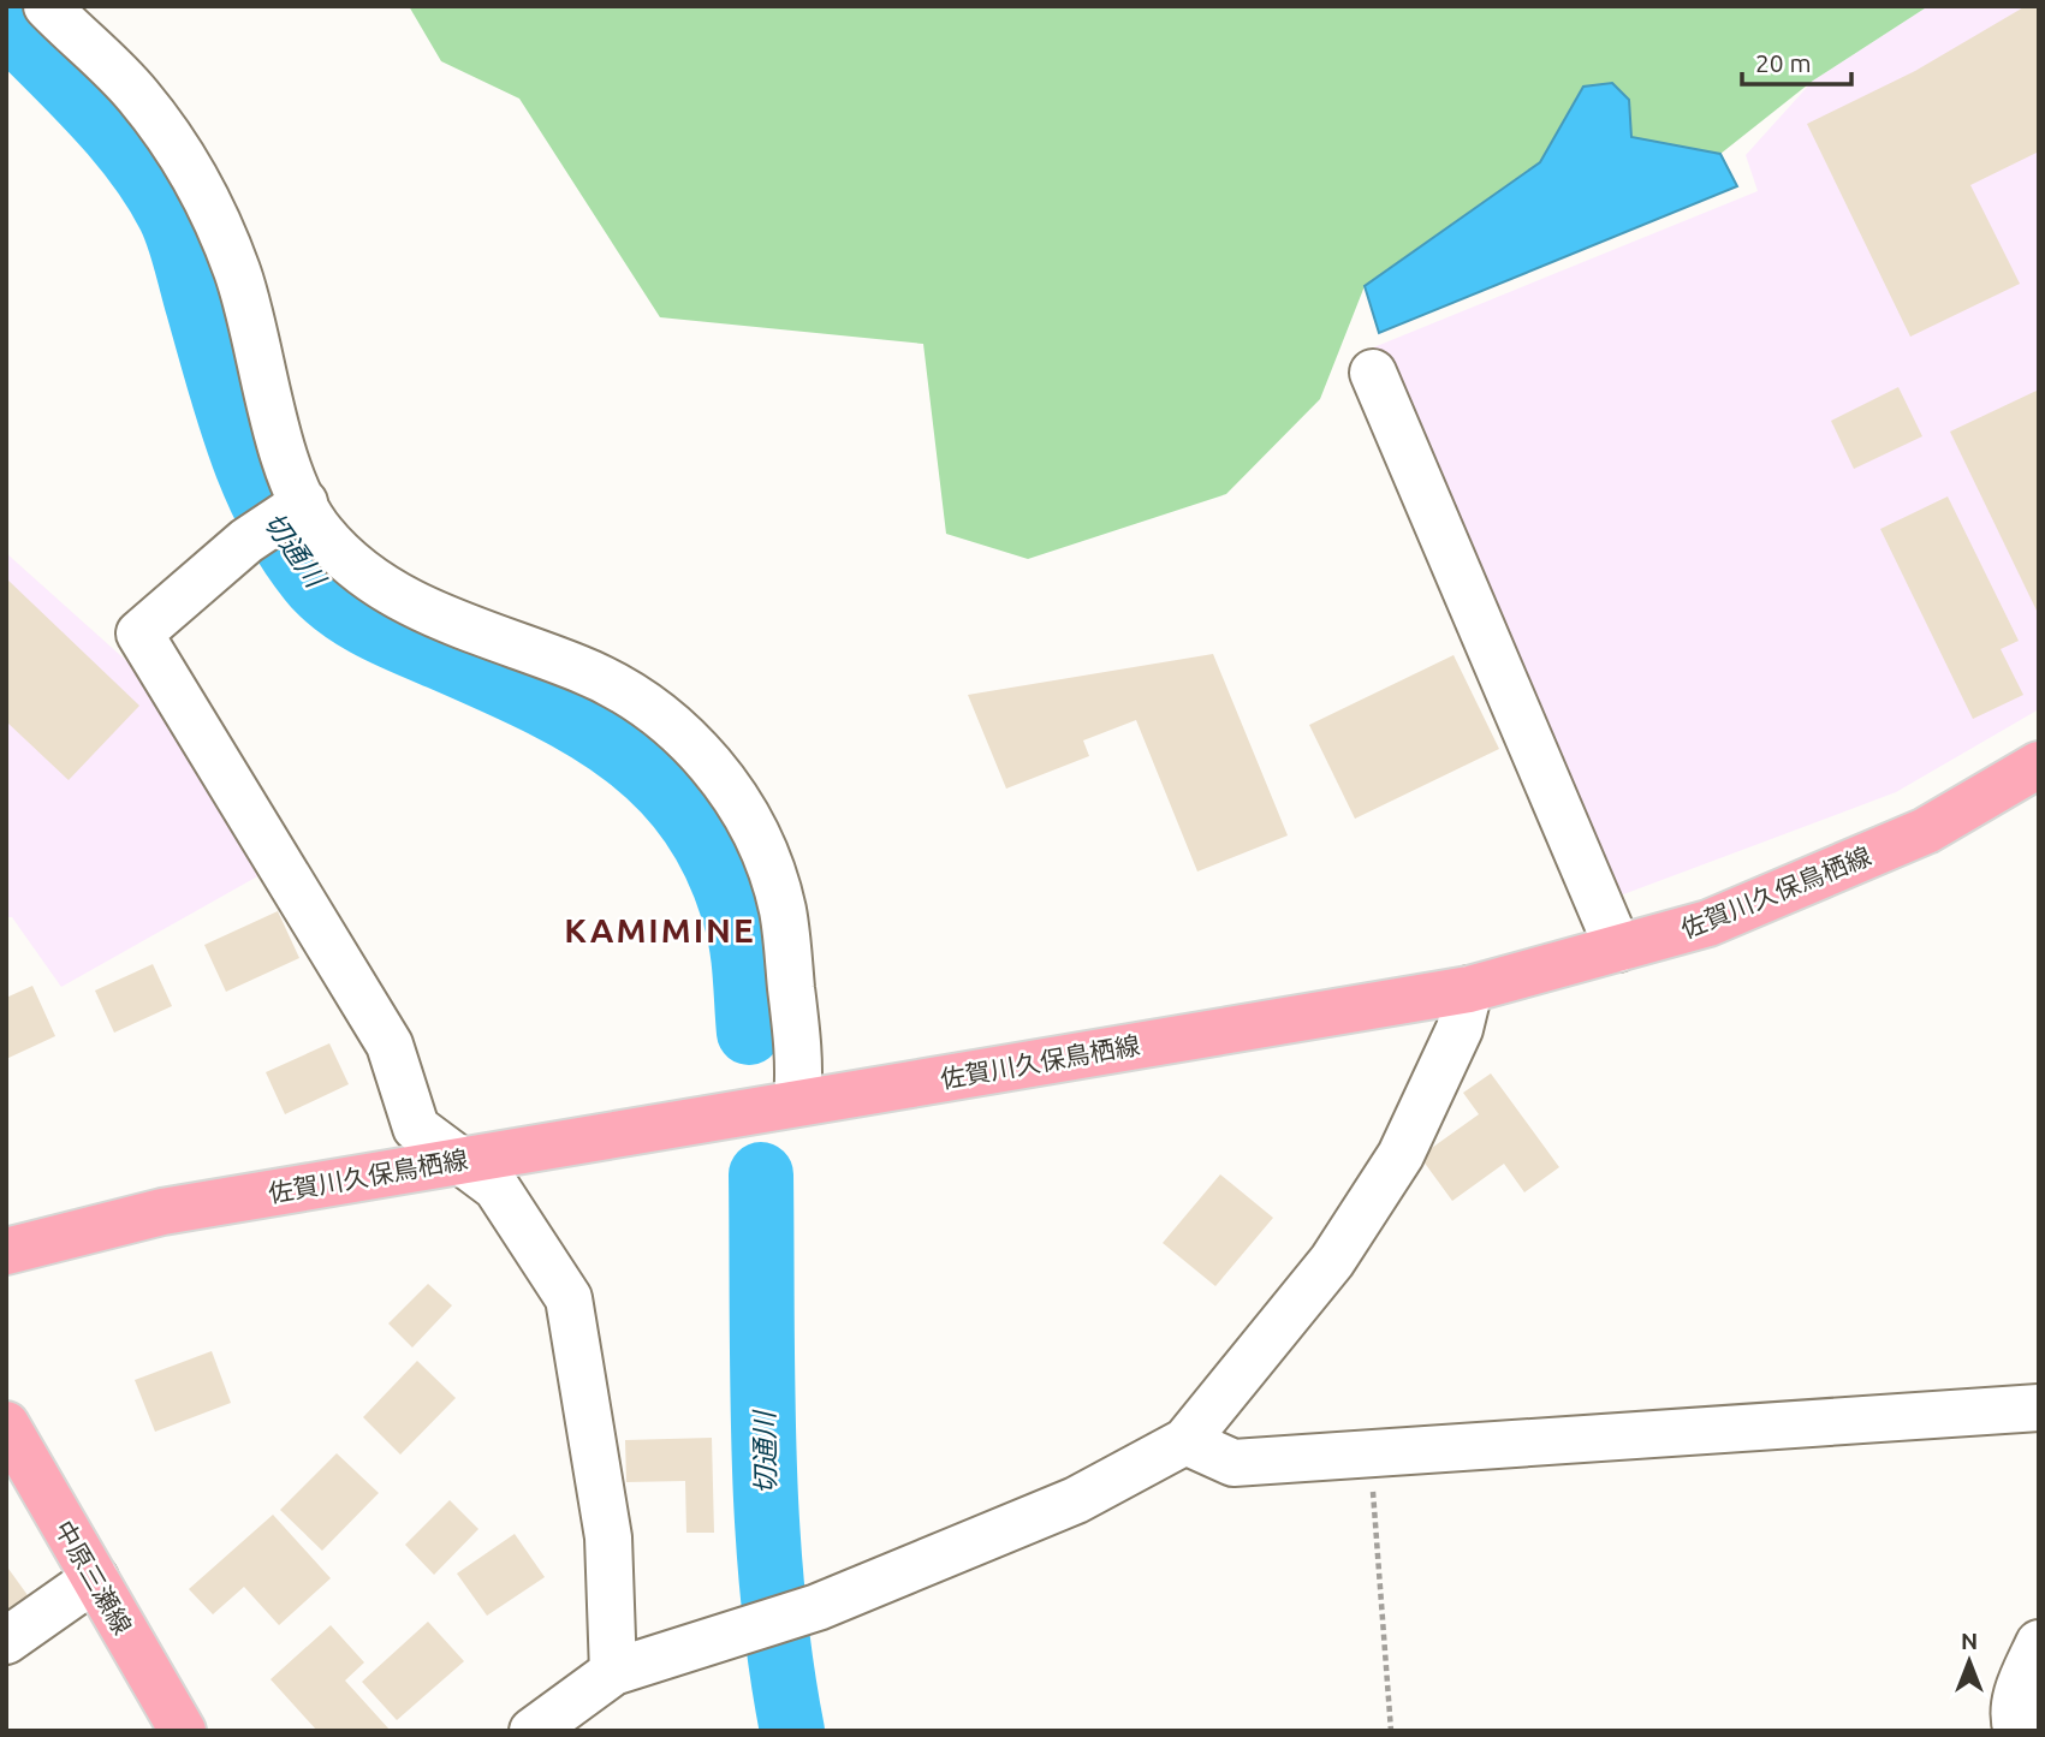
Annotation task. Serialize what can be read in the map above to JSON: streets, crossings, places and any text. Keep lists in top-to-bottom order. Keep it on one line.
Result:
{"streets":{"main road":["佐賀川久保鳥栖線","中原三瀬線"]},"districts":["KAMIMINE"],"water":["切通川"],"scale_bar":"20 m","north":"top"}
